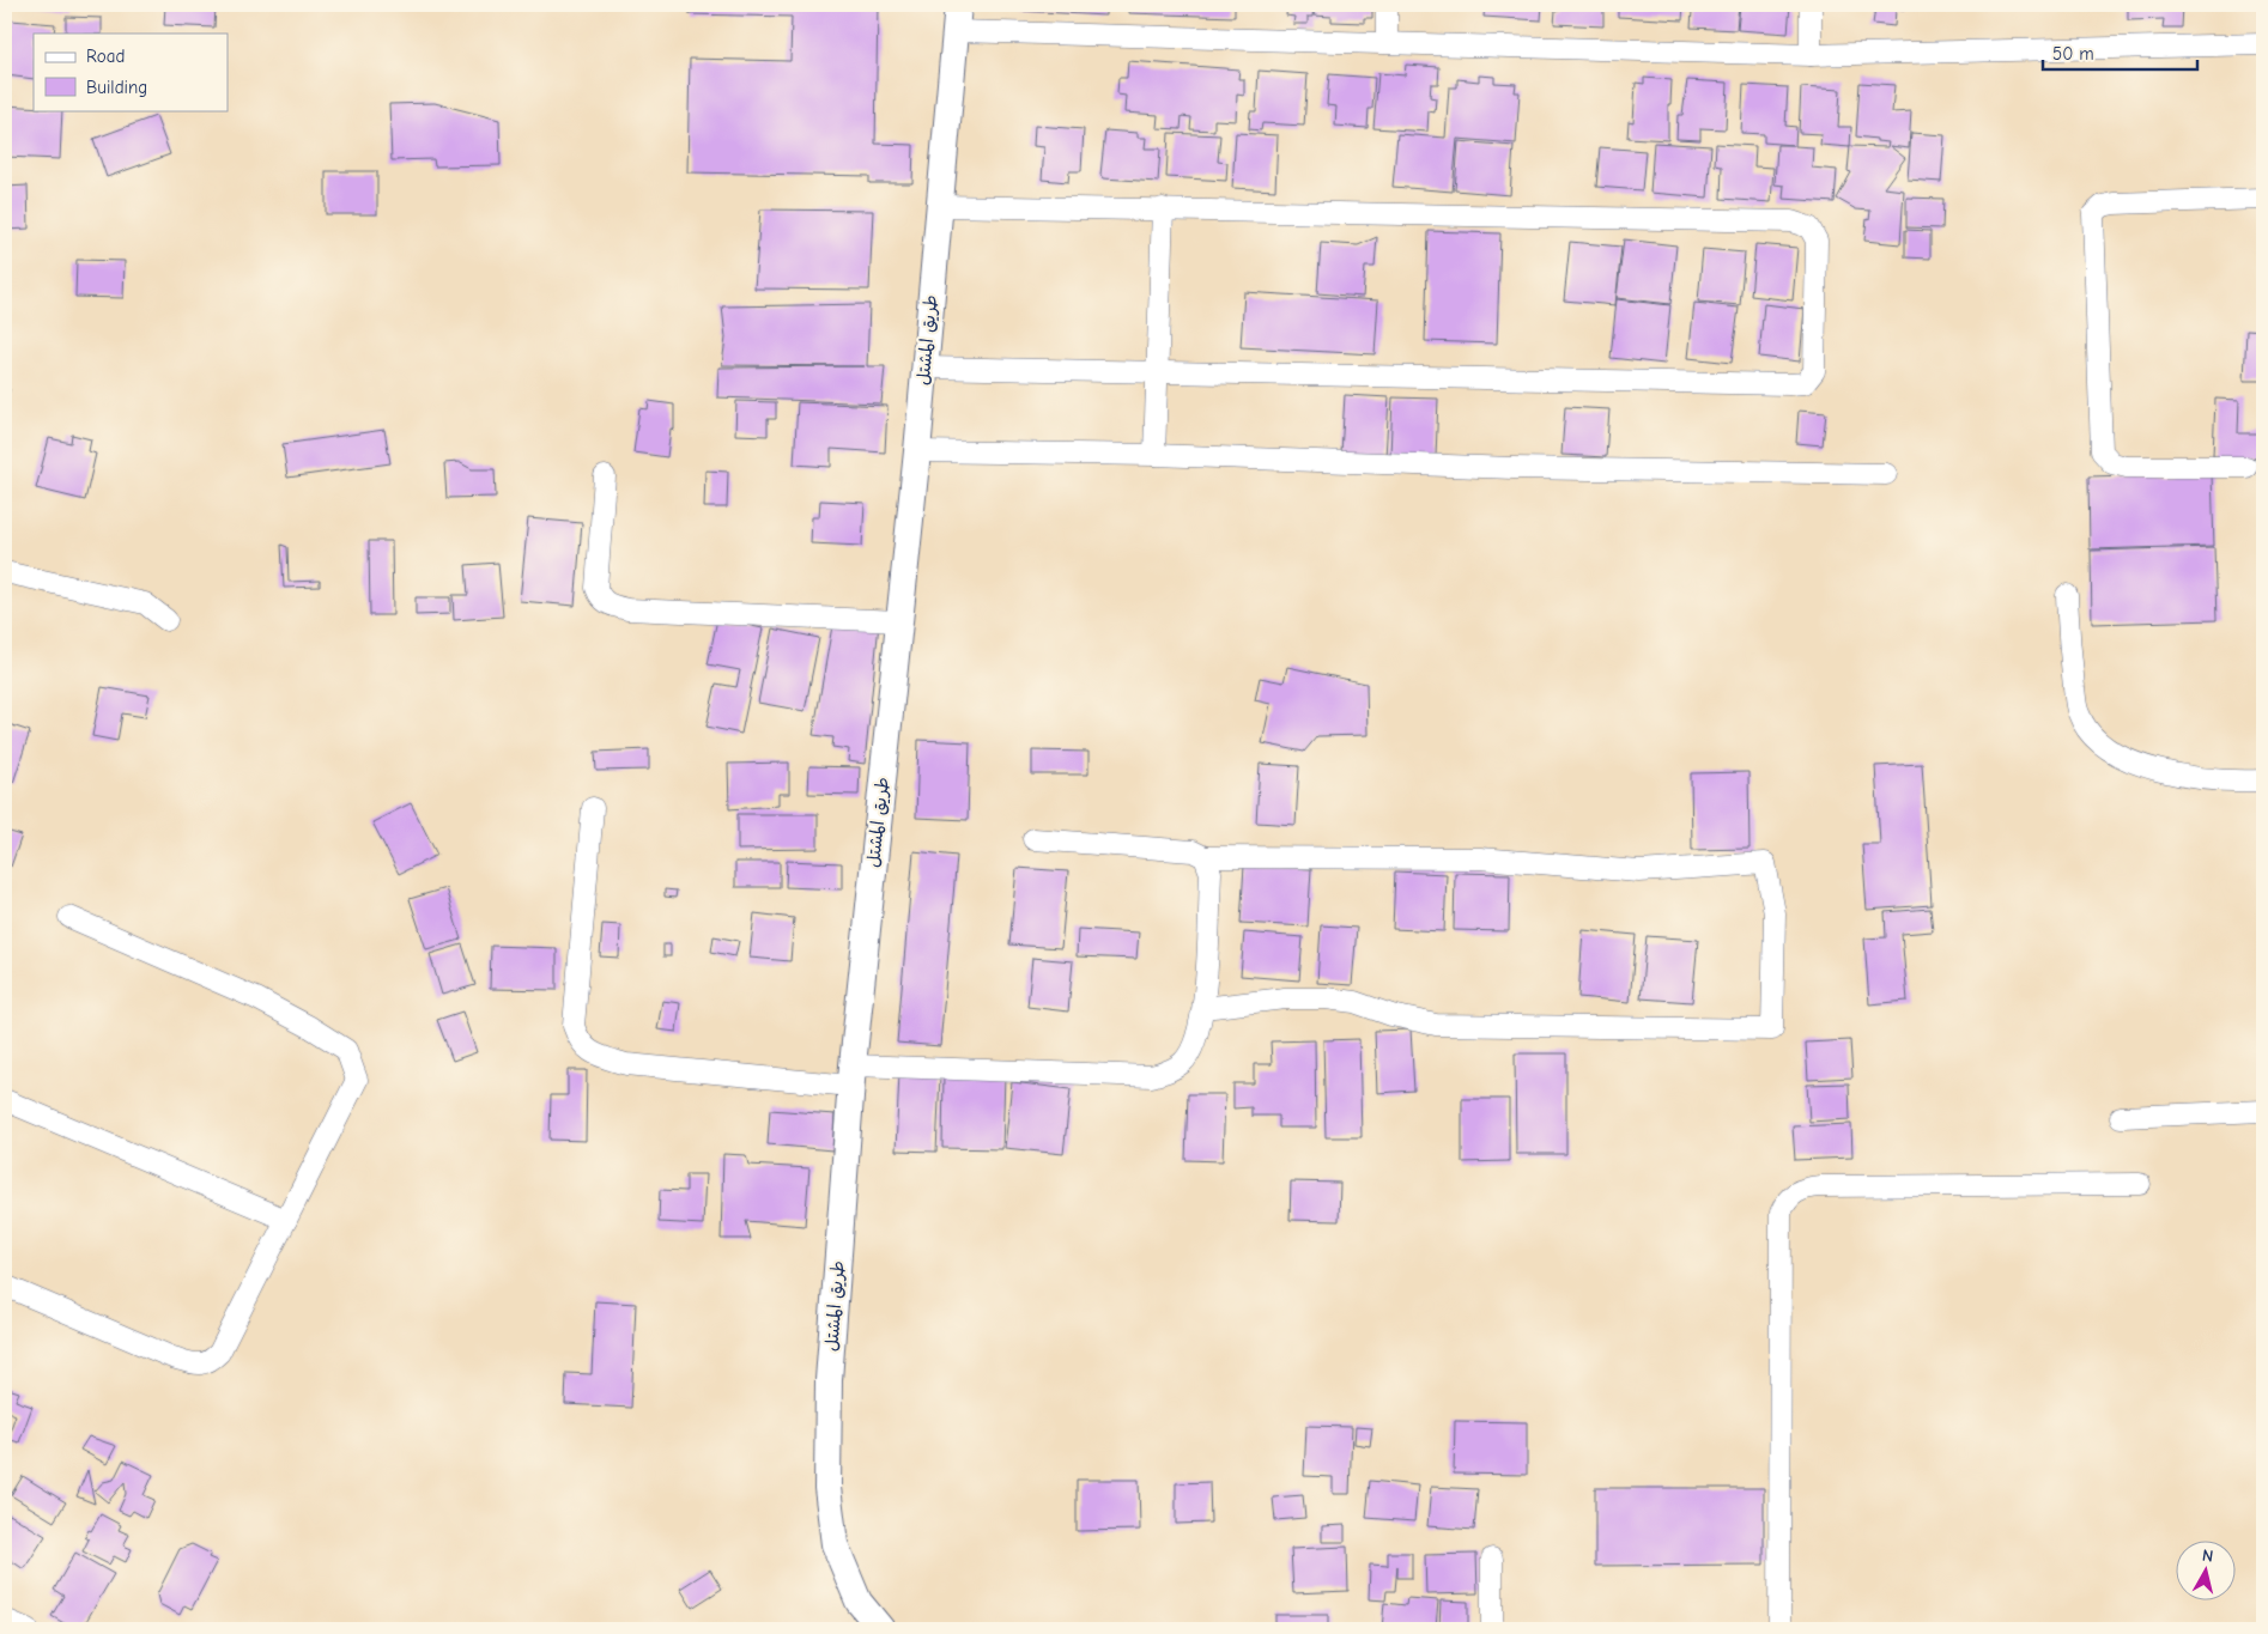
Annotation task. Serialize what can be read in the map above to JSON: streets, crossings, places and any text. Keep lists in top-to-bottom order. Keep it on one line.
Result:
{"streets":{"main road":["طريق المشتل"]},"legend":["Road","Building"],"scale_bar":"50 m","north":"top"}
